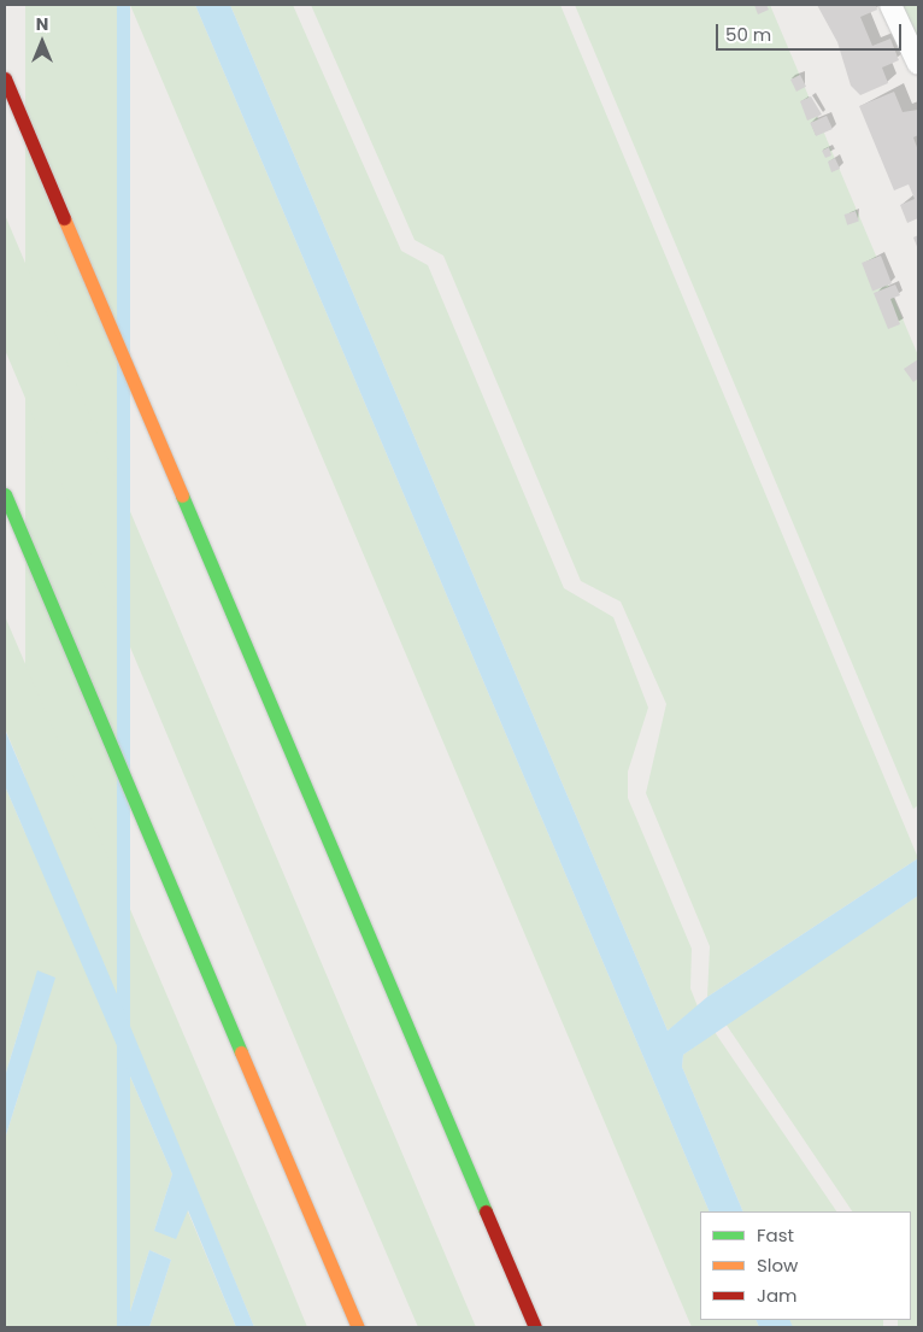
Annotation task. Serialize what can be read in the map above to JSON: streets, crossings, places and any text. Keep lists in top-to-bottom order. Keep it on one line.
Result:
{"legend":["Fast","Slow","Jam"],"scale_bar":"50 m","north":"top"}
